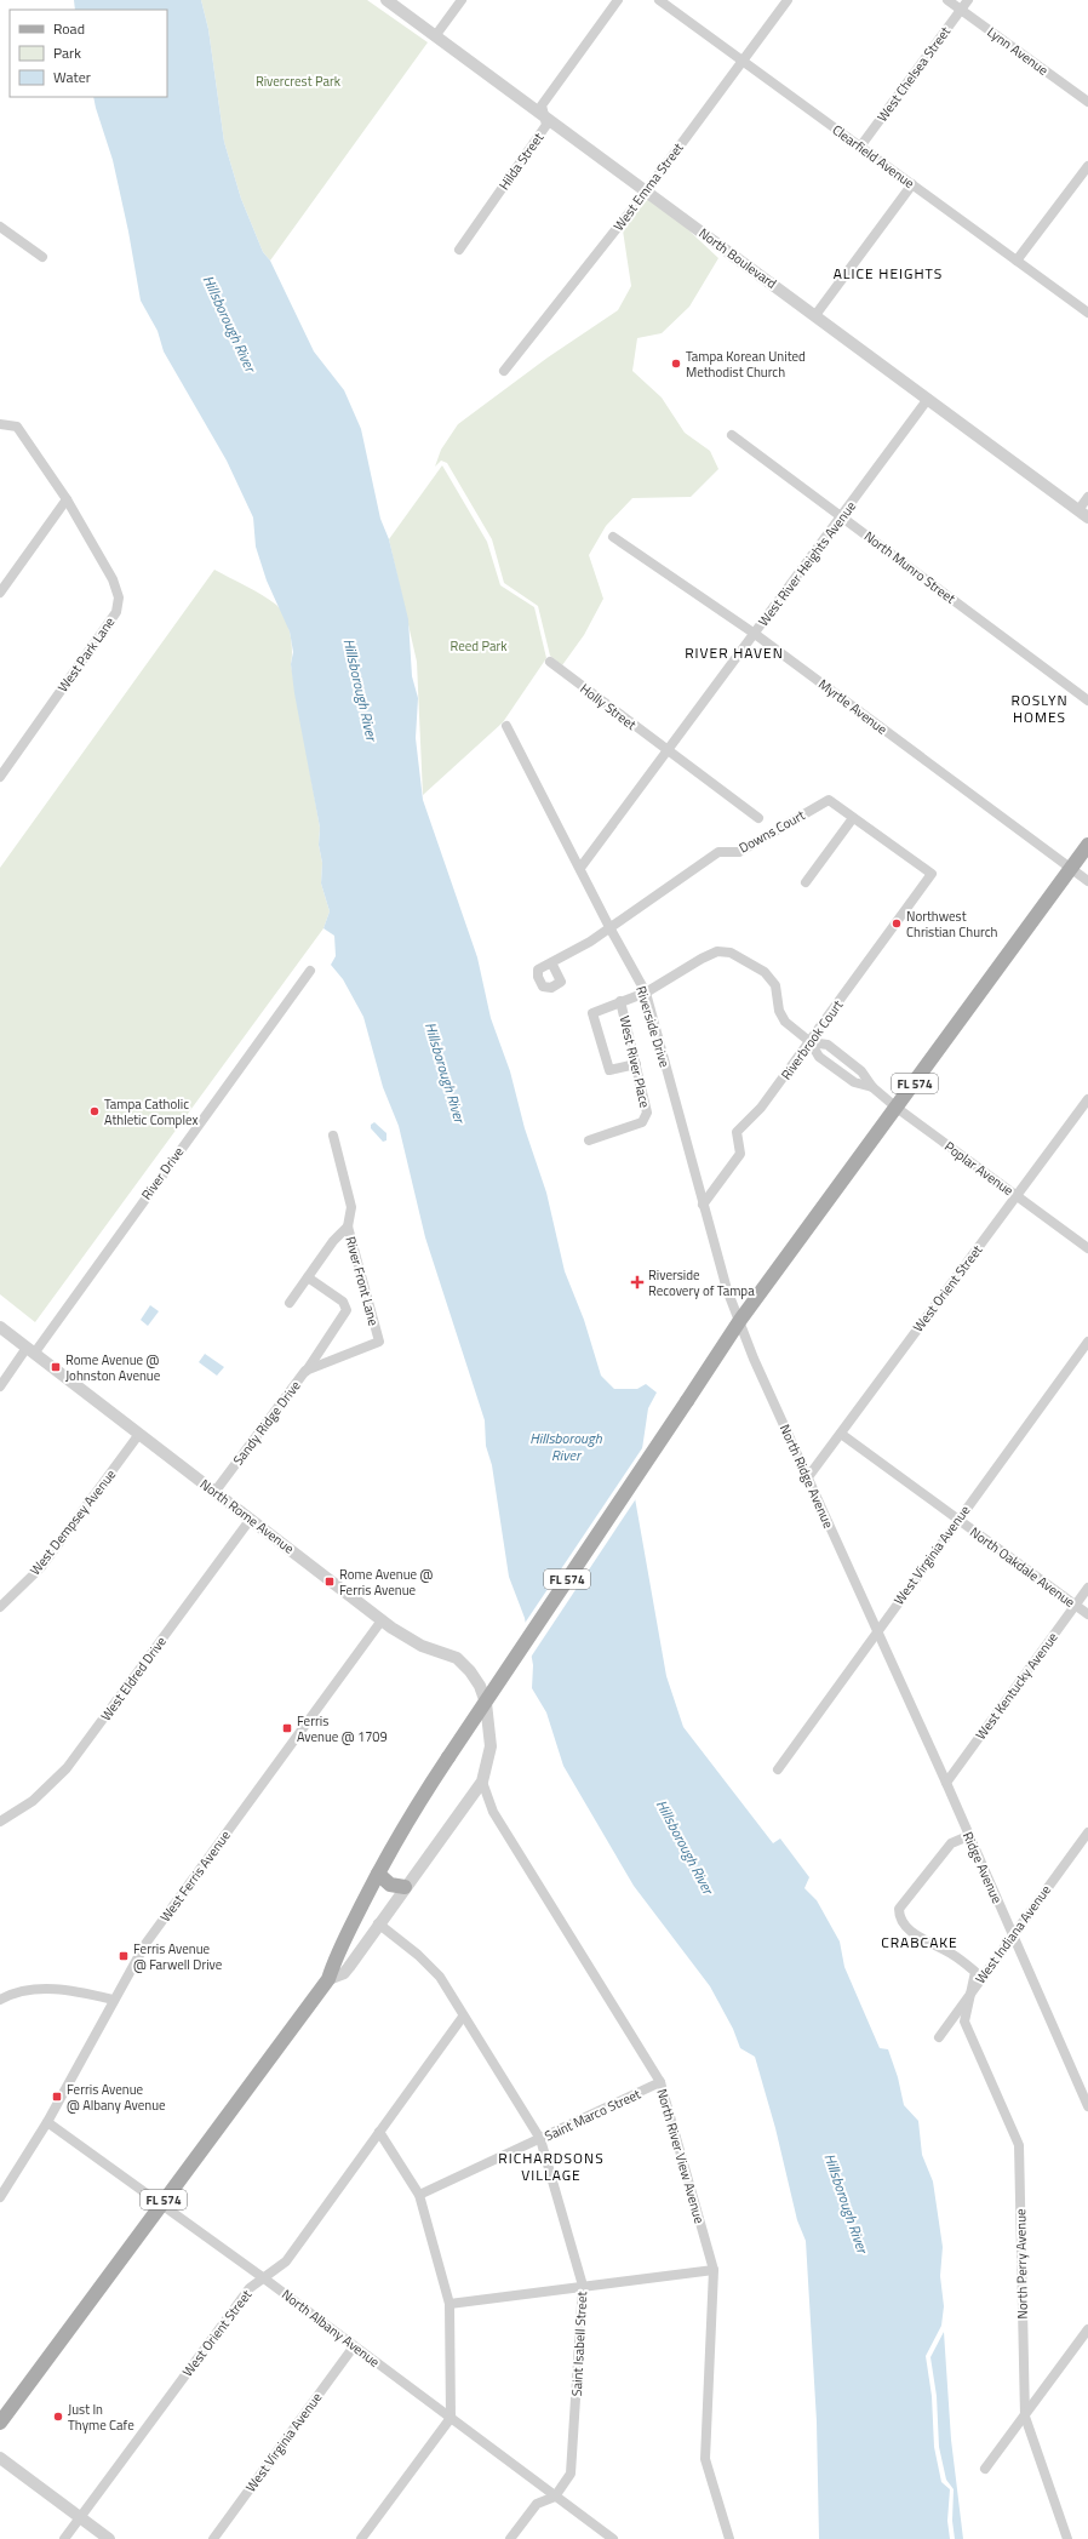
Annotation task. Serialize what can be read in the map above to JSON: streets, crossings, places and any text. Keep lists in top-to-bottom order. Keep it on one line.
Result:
{"streets":{"main road":["FL 574"],"street":["Lynn Avenue","West Chelsea Street","Clearfield Avenue","Hilda Street","West Emma Street","North Boulevard","West River Heights Avenue","North Munro Street","West Park Lane","Holly Street","Myrtle Avenue","Downs Court","Riverside Drive","Riverbrook Court","West River Place","Poplar Avenue","River Drive","River Front Lane","West Orient Street","Sandy Ridge Drive","North Ridge Avenue","North Rome Avenue","West Dempsey Avenue","West Virginia Avenue","North Oakdale Avenue","West Eldred Drive","West Kentucky Avenue","Ridge Avenue","West Ferris Avenue","West Indiana Avenue","Saint Marco Street","North River View Avenue","North Perry Avenue","North Albany Avenue","Saint Isabell Street"]},"crossings":[["Lynn Avenue","West Chelsea Street"],["West Chelsea Street","Clearfield Avenue"],["Clearfield Avenue","West Emma Street"],["Hilda Street","North Boulevard"],["West Emma Street","North Boulevard"],["North Boulevard","West River Heights Avenue"],["West River Heights Avenue","North Munro Street"],["West River Heights Avenue","Holly Street"],["West River Heights Avenue","Myrtle Avenue"],["West River Heights Avenue","Riverside Drive"],["Myrtle Avenue","FL 574"],["Downs Court","Riverside Drive"],["Downs Court","Riverbrook Court"],["Riverside Drive","Riverbrook Court"],["Riverside Drive","FL 574"],["Riverside Drive","Poplar Avenue"],["Riverside Drive","North Ridge Avenue"],["Riverbrook Court","Poplar Avenue"],["West River Place","Poplar Avenue"],["FL 574","Poplar Avenue"],["FL 574","North Ridge Avenue"],["FL 574","North Albany Avenue"],["Poplar Avenue","West Orient Street"],["River Drive","North Rome Avenue"],["River Front Lane","Sandy Ridge Drive"],["West Orient Street","North Ridge Avenue"],["West Orient Street","North Oakdale Avenue"],["West Orient Street","North Albany Avenue"],["West Orient Street","Saint Isabell Street"],["Sandy Ridge Drive","North Rome Avenue"],["North Ridge Avenue","West Virginia Avenue"],["North Ridge Avenue","Ridge Avenue"],["North Rome Avenue","West Dempsey Avenue"],["North Rome Avenue","West Eldred Drive"],["North Rome Avenue","West Ferris Avenue"],["North Rome Avenue","North River View Avenue"],["West Virginia Avenue","North Oakdale Avenue"],["West Virginia Avenue","Ridge Avenue"],["West Virginia Avenue","North Albany Avenue"],["North Oakdale Avenue","West Kentucky Avenue"],["West Kentucky Avenue","Ridge Avenue"],["Ridge Avenue","West Indiana Avenue"],["West Ferris Avenue","North Albany Avenue"],["West Indiana Avenue","North Perry Avenue"],["Saint Marco Street","North River View Avenue"],["Saint Marco Street","Saint Isabell Street"],["North Albany Avenue","Saint Isabell Street"]],"districts":["ALICE HEIGHTS","RIVER HAVEN","ROSLYN HOMES","CRABCAKE","RICHARDSONS VILLAGE"],"water":["Hillsborough River"],"parks":["Rivercrest Park","Reed Park"],"places":{"other":["Tampa Korean United Methodist Church","Northwest Christian Church","Tampa Catholic Athletic Complex","Just In Thyme Cafe"],"health":["Riverside Recovery of Tampa"],"transit":["Rome Avenue @ Johnston Avenue","Rome Avenue @ Ferris Avenue","Ferris Avenue @ 1709","Ferris Avenue @ Farwell Drive","Ferris Avenue @ Albany Avenue"]},"legend":["Road","Park","Water"]}
